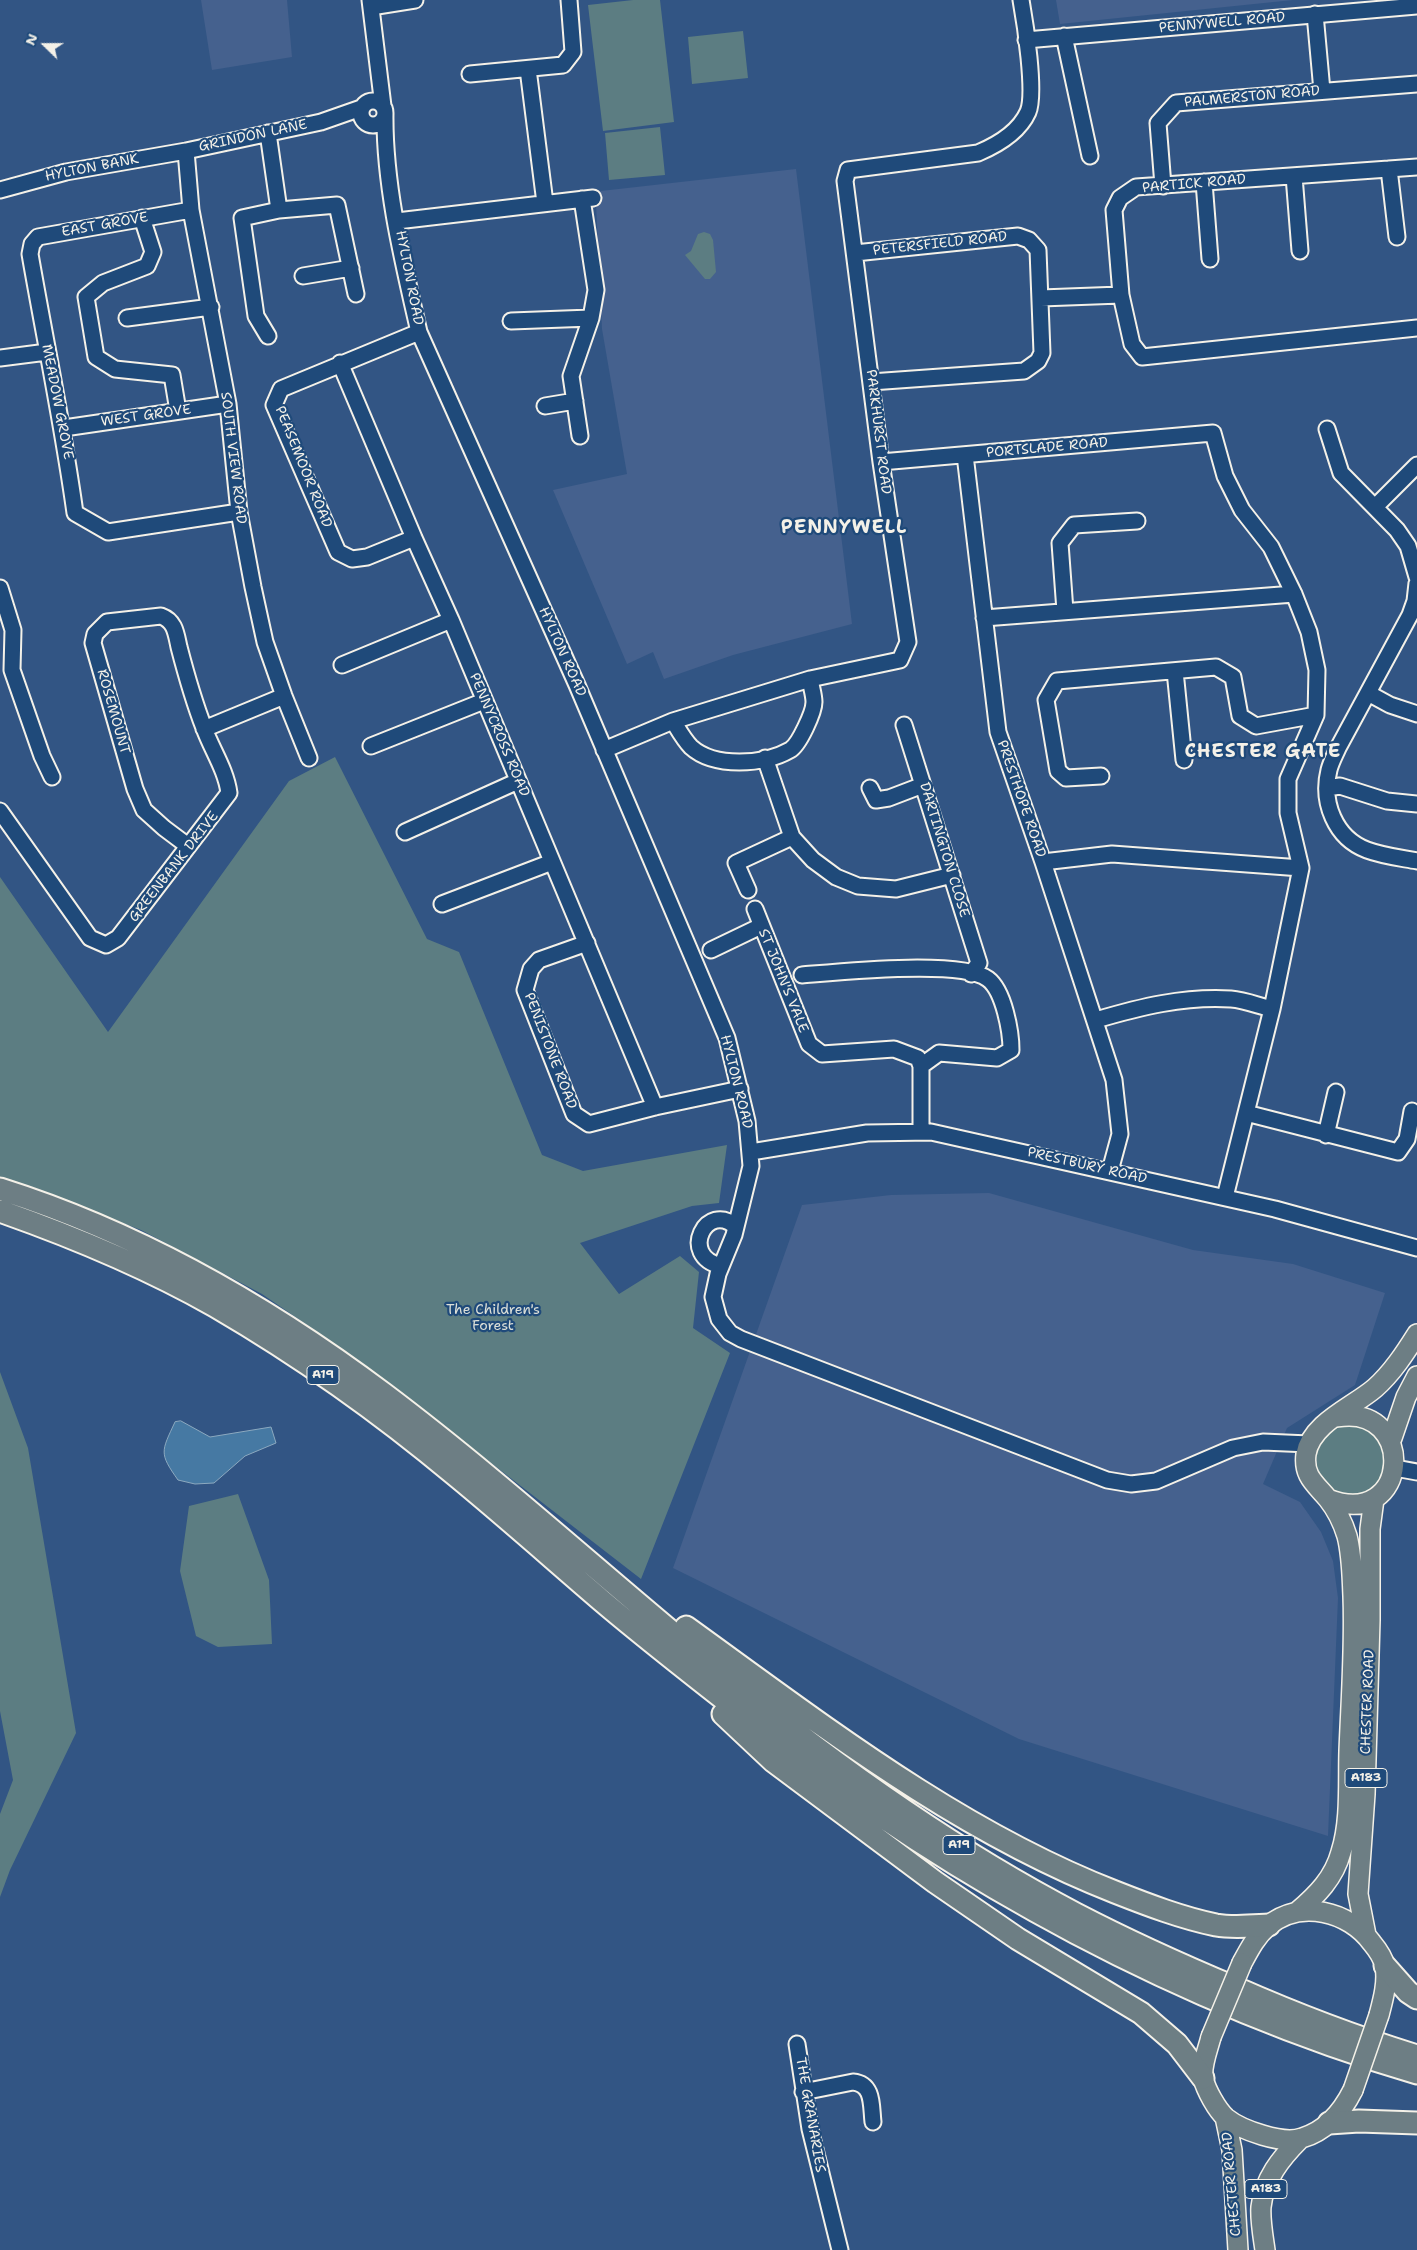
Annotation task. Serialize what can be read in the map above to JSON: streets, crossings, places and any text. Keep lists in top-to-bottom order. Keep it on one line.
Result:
{"streets":{"highway":["A19"],"main road":["CHESTER ROAD","A183"],"street":["PENNYWELL ROAD","PALMERSTON ROAD","GRINDON LANE","HYLTON BANK","PARTICK ROAD","EAST GROVE","PETERSFIELD ROAD","HYLTON ROAD","MEADOW GROVE","WEST GROVE","PARKHURST ROAD","PORTSLADE ROAD","SOUTH VIEW ROAD","PEASEMOOR ROAD","ROSEMOUNT","PENNYCROSS ROAD","PRESTHOPE ROAD","DARTINGTON CLOSE","GREENBANK DRIVE","ST JOHN'S VALE","PENISTONE ROAD","PRESTBURY ROAD","THE GRANARIES"]},"crossings":[["PENNYWELL ROAD","PARKHURST ROAD"],["PALMERSTON ROAD","PARTICK ROAD"],["GRINDON LANE","HYLTON BANK"],["GRINDON LANE","HYLTON ROAD"],["GRINDON LANE","SOUTH VIEW ROAD"],["HYLTON BANK","SOUTH VIEW ROAD"],["EAST GROVE","MEADOW GROVE"],["EAST GROVE","SOUTH VIEW ROAD"],["PETERSFIELD ROAD","PARKHURST ROAD"],["HYLTON ROAD","PEASEMOOR ROAD"],["HYLTON ROAD","PENISTONE ROAD"],["HYLTON ROAD","PRESTBURY ROAD"],["HYLTON ROAD","CHESTER ROAD"],["MEADOW GROVE","WEST GROVE"],["MEADOW GROVE","SOUTH VIEW ROAD"],["WEST GROVE","SOUTH VIEW ROAD"],["PARKHURST ROAD","PORTSLADE ROAD"],["PORTSLADE ROAD","PRESTHOPE ROAD"],["PEASEMOOR ROAD","PENNYCROSS ROAD"],["ROSEMOUNT","GREENBANK DRIVE"],["PENNYCROSS ROAD","PENISTONE ROAD"],["PRESTHOPE ROAD","PRESTBURY ROAD"]],"districts":["PENNYWELL","CHESTER GATE"],"parks":["The Children's Forest"],"north":"left"}
